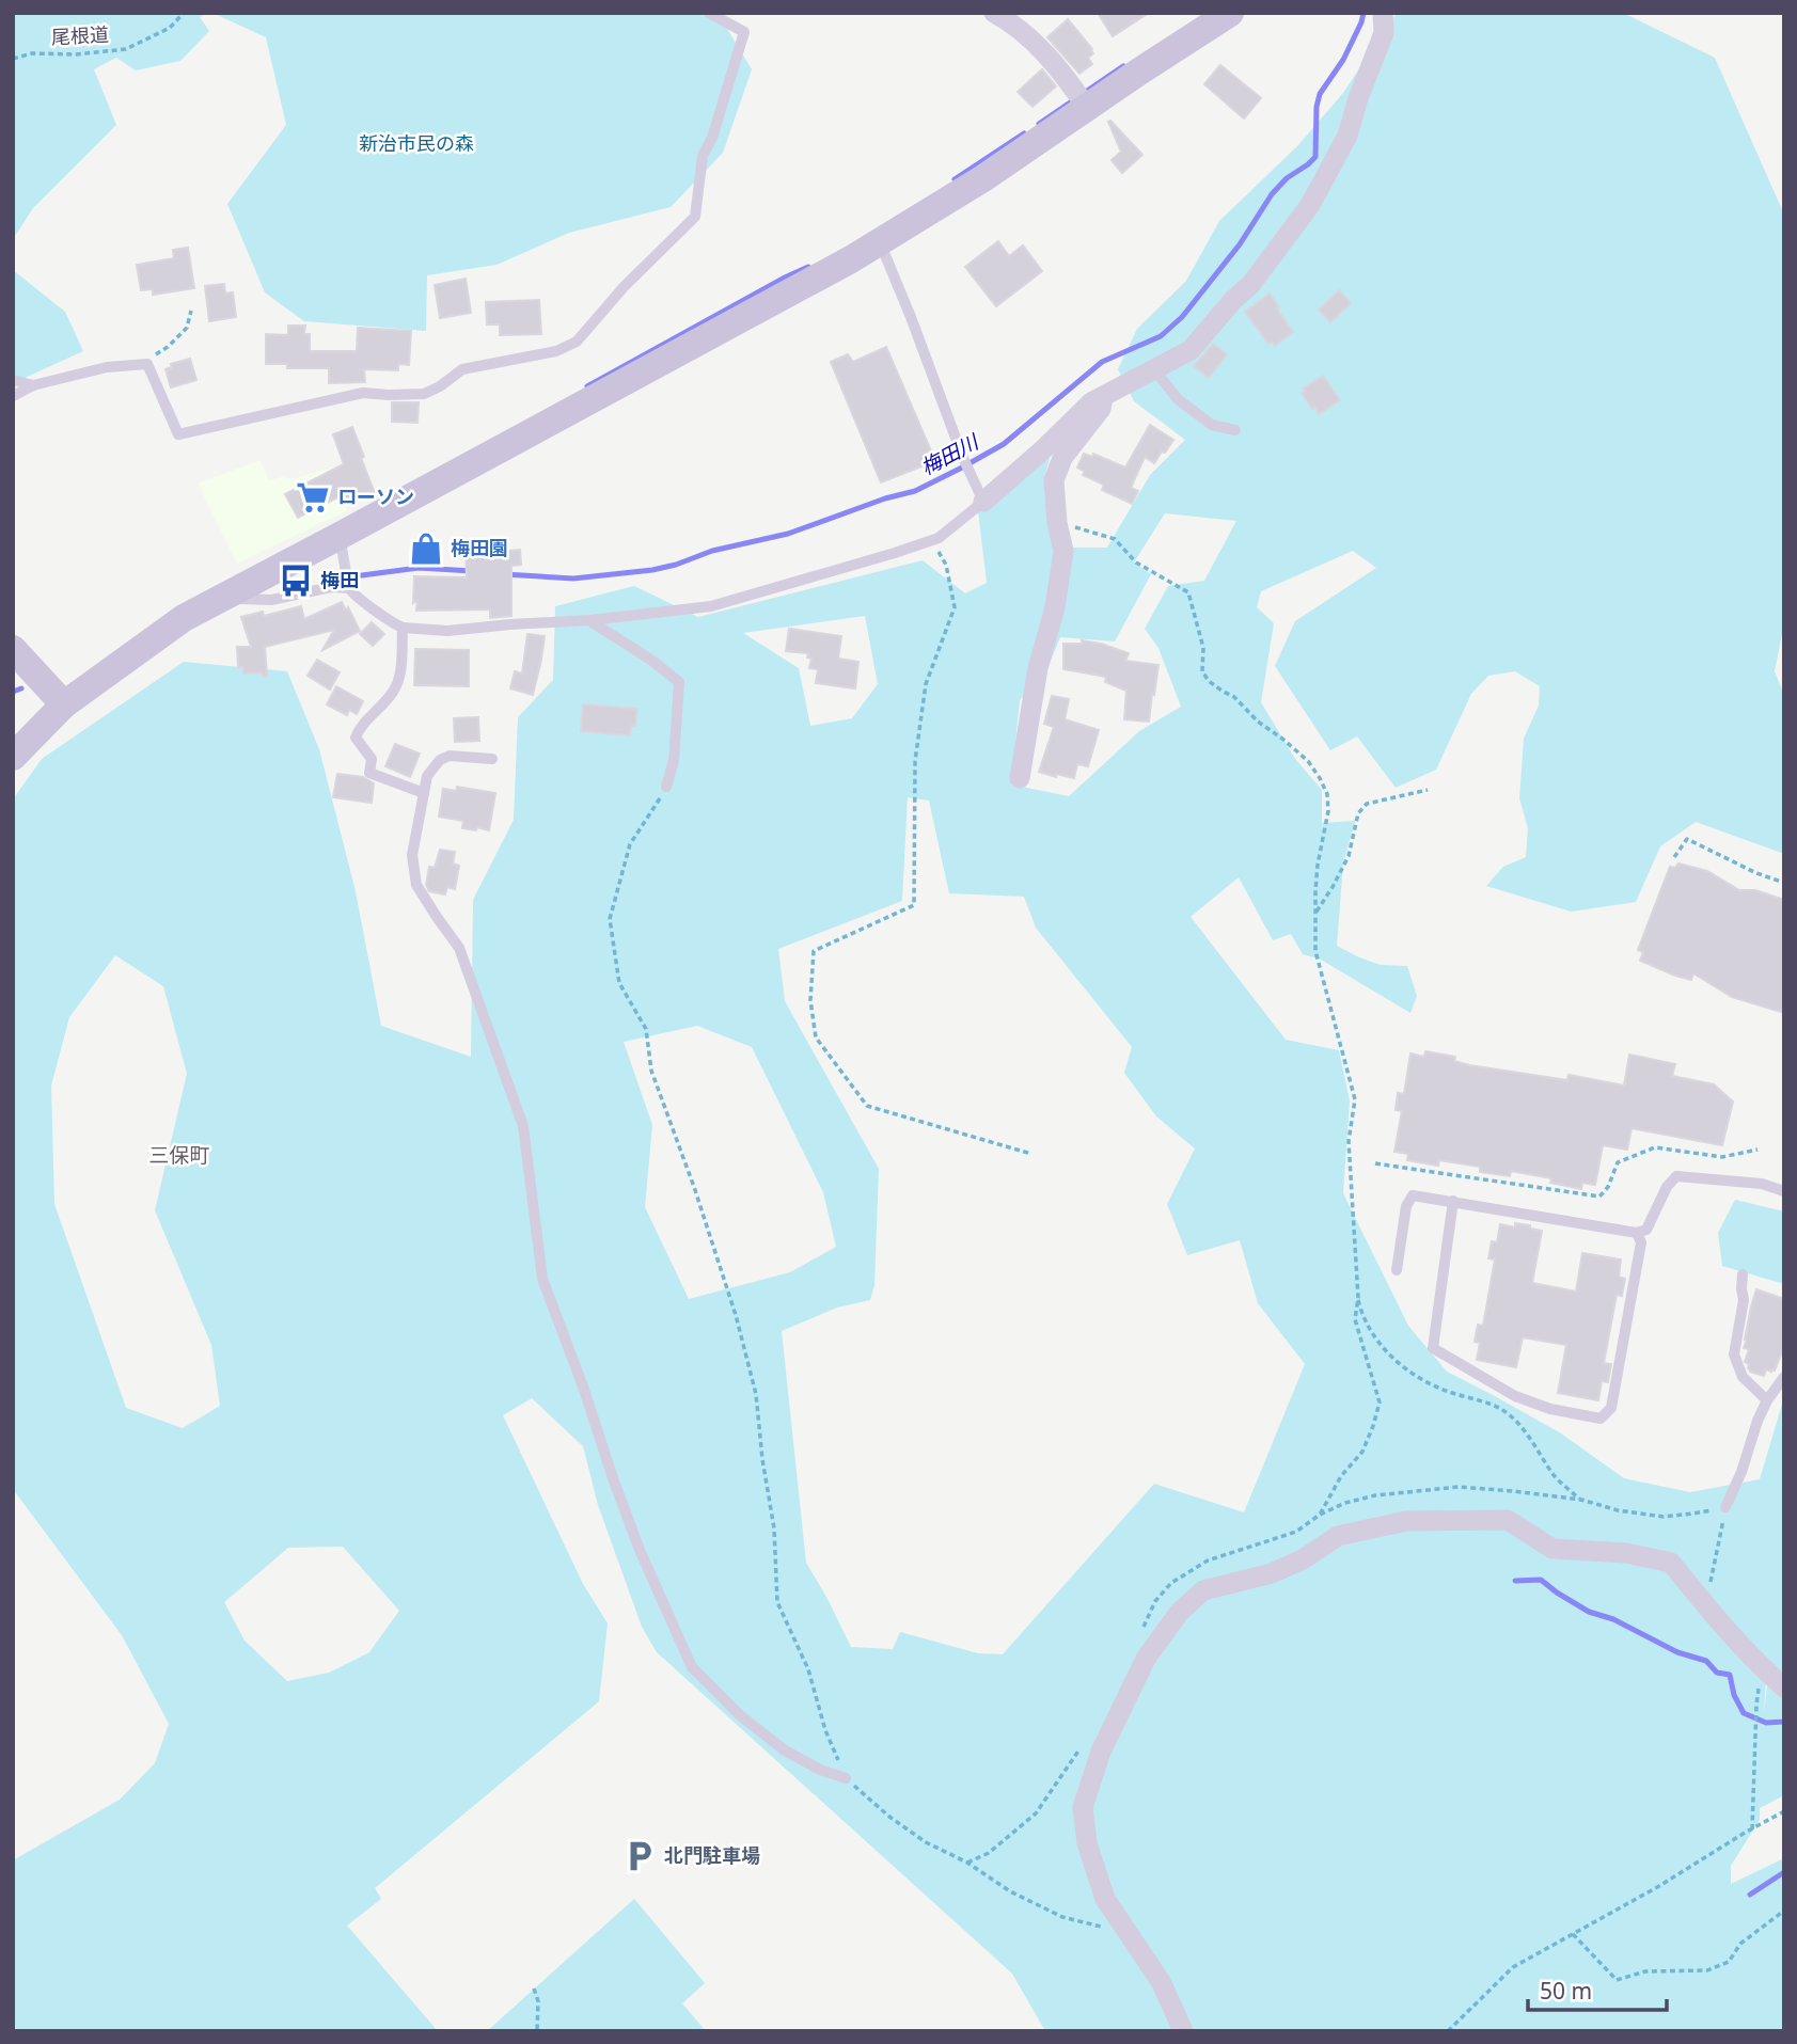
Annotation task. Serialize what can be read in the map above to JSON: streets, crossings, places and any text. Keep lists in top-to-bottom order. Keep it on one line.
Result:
{"streets":{"path":["尾根道"]},"districts":["三保町"],"water":["梅田川"],"parks":["新治市民の森"],"places":{"supermarket":["ローソン"],"shop":["梅田園"],"bus stop":["梅田"],"parking":["北門駐車場"]},"scale_bar":"50 m"}
